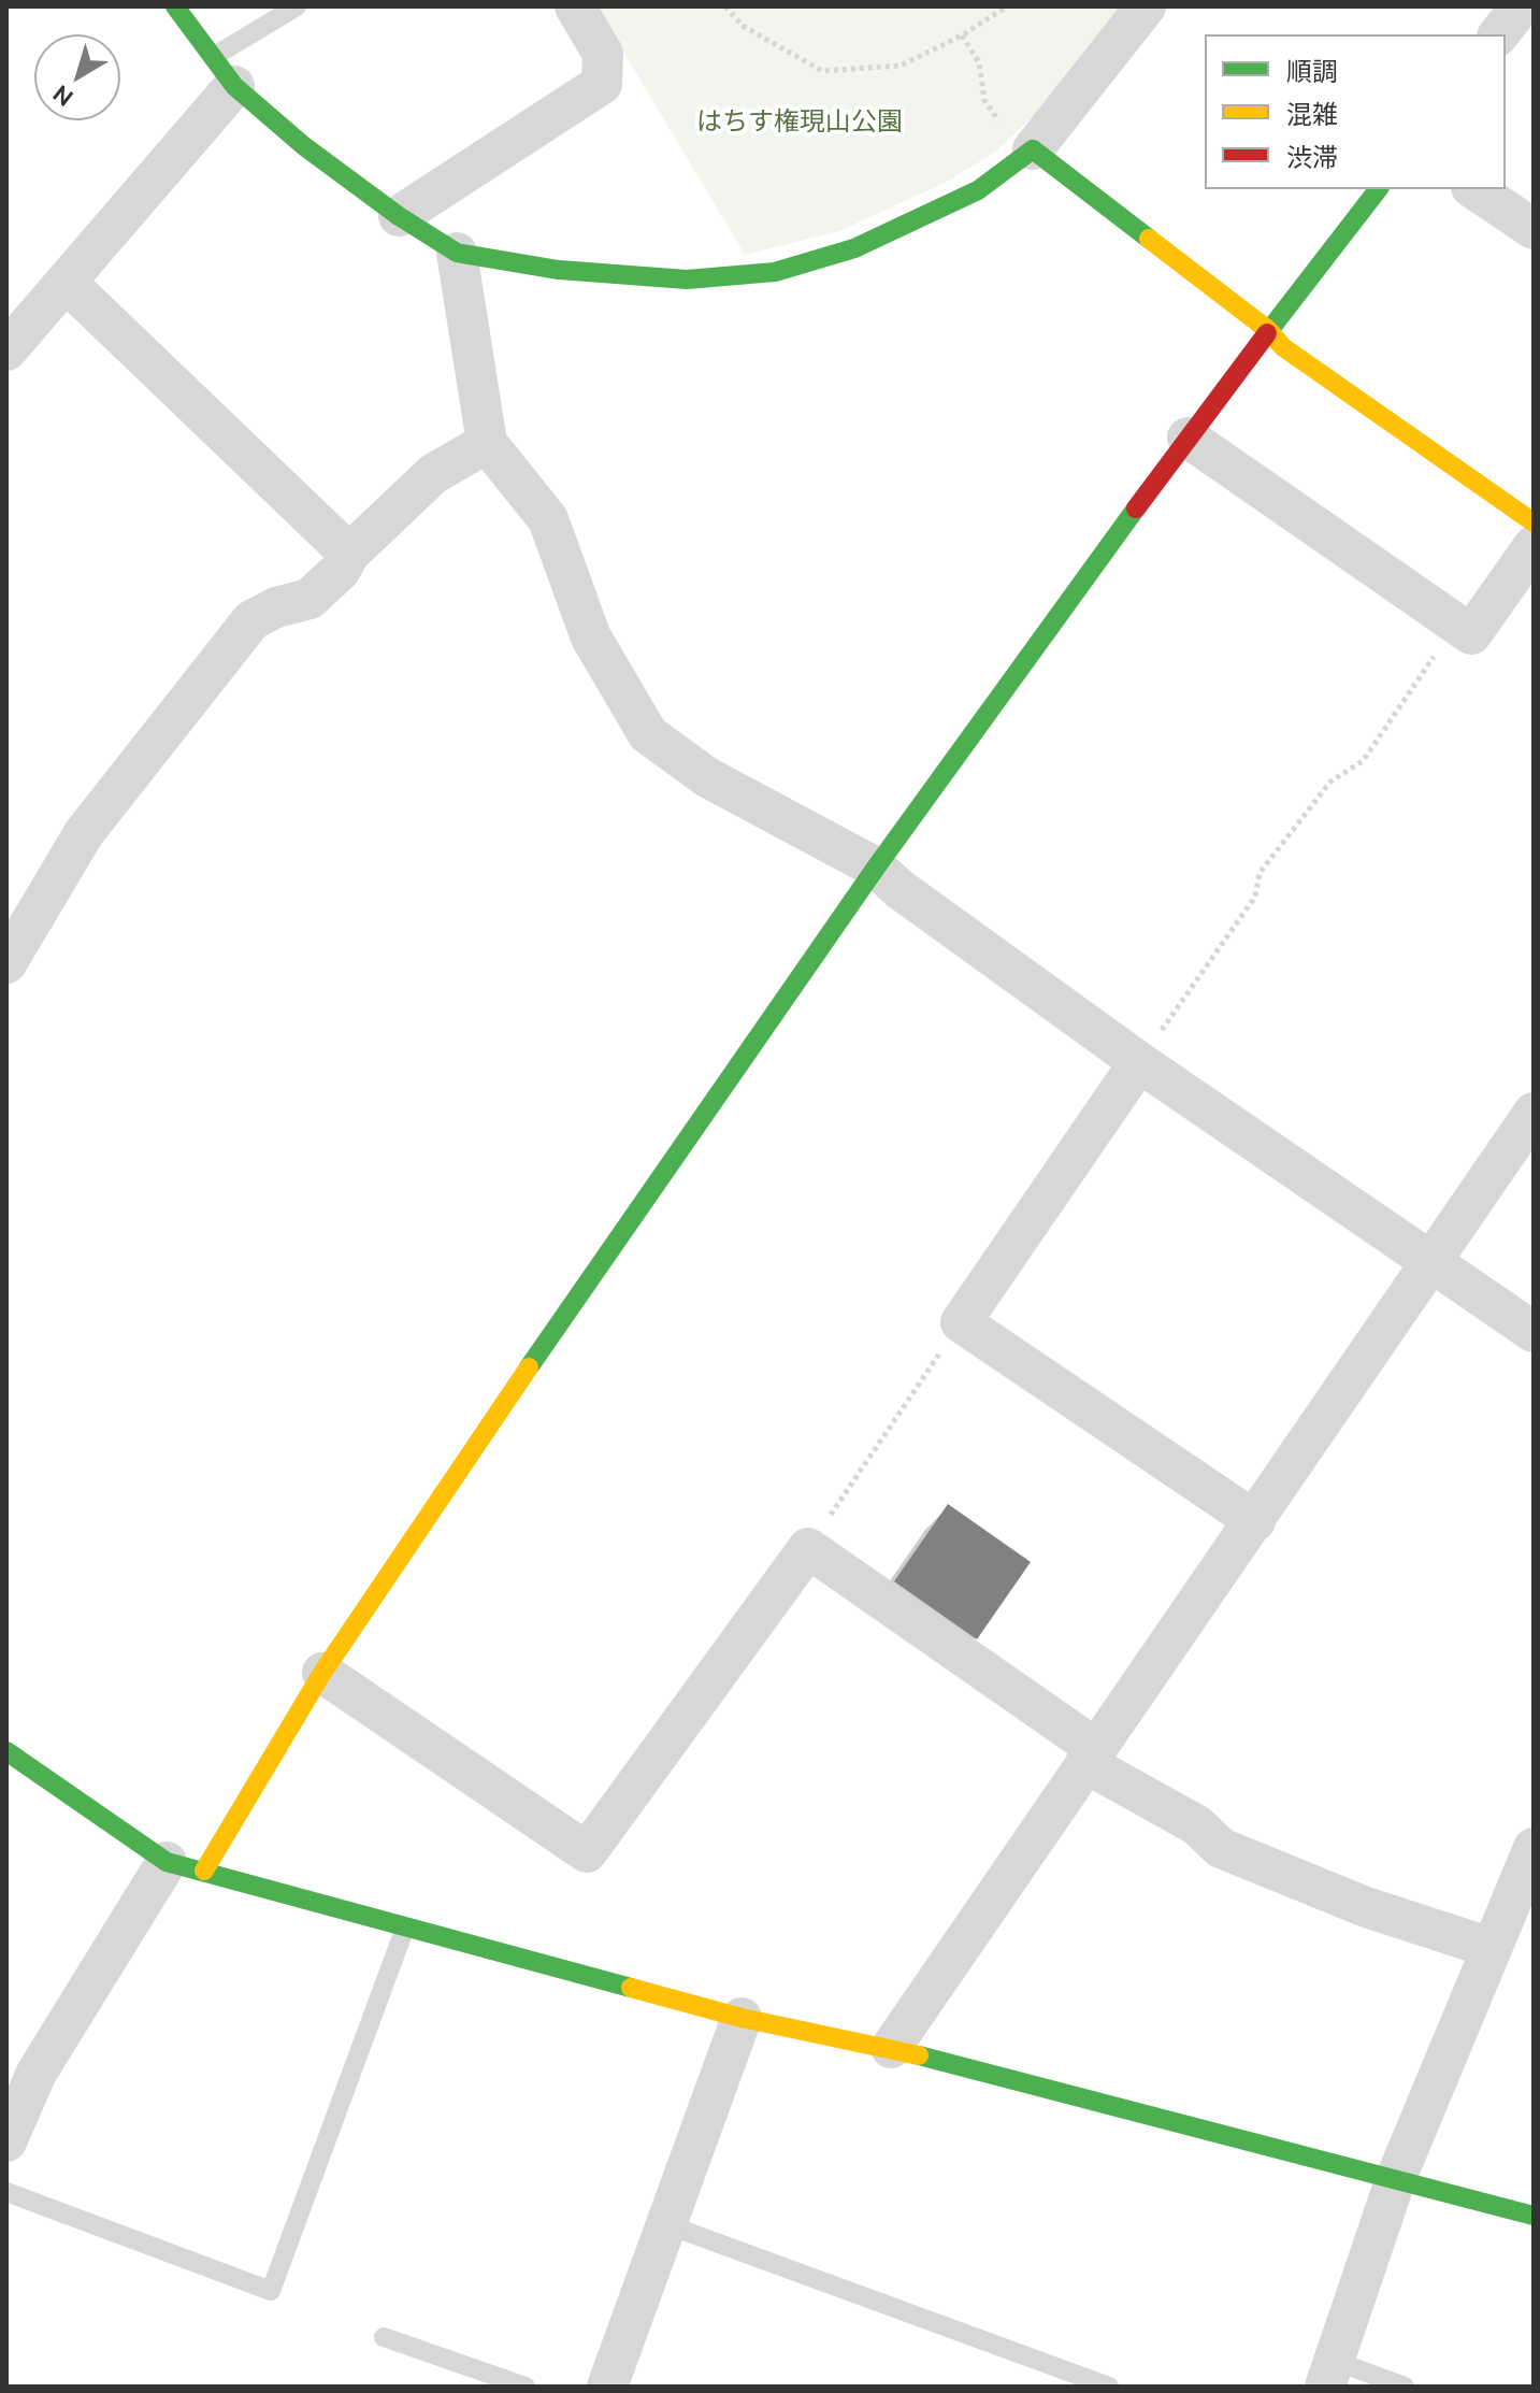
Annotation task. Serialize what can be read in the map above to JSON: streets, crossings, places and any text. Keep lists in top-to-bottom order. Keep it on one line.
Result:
{"parks":["はちす権現山公園"],"legend":["順調","混雑","渋滞"],"north":"bottom left"}
